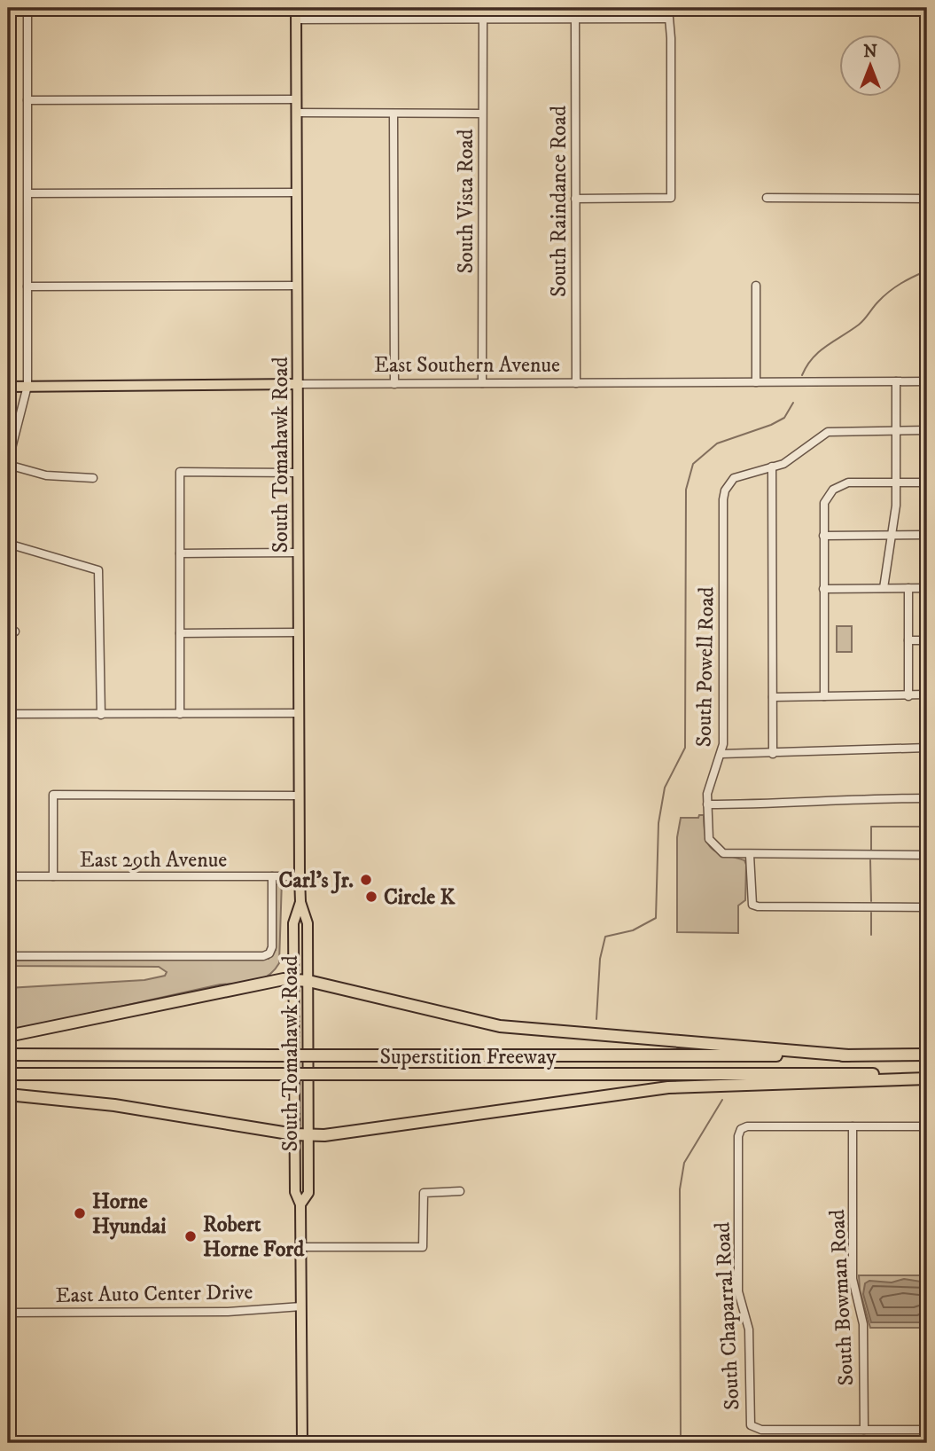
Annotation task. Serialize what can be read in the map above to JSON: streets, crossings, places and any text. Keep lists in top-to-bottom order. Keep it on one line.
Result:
{"streets":{"highway":["Superstition Freeway"],"main road":["East Southern Avenue","South Tomahawk Road"],"street":["South Vista Road","South Raindance Road","South Powell Road","East 29th Avenue","East Auto Center Drive","South Bowman Road","South Chaparral Road"]},"crossings":[["South Vista Road","East Southern Avenue"],["South Raindance Road","East Southern Avenue"],["East Southern Avenue","South Tomahawk Road"],["South Tomahawk Road","East 29th Avenue"],["South Tomahawk Road","East Auto Center Drive"],["South Bowman Road","South Chaparral Road"]],"places":["Carl's Jr.","Circle K","Horne Hyundai","Robert Horne Ford"],"north":"top"}
